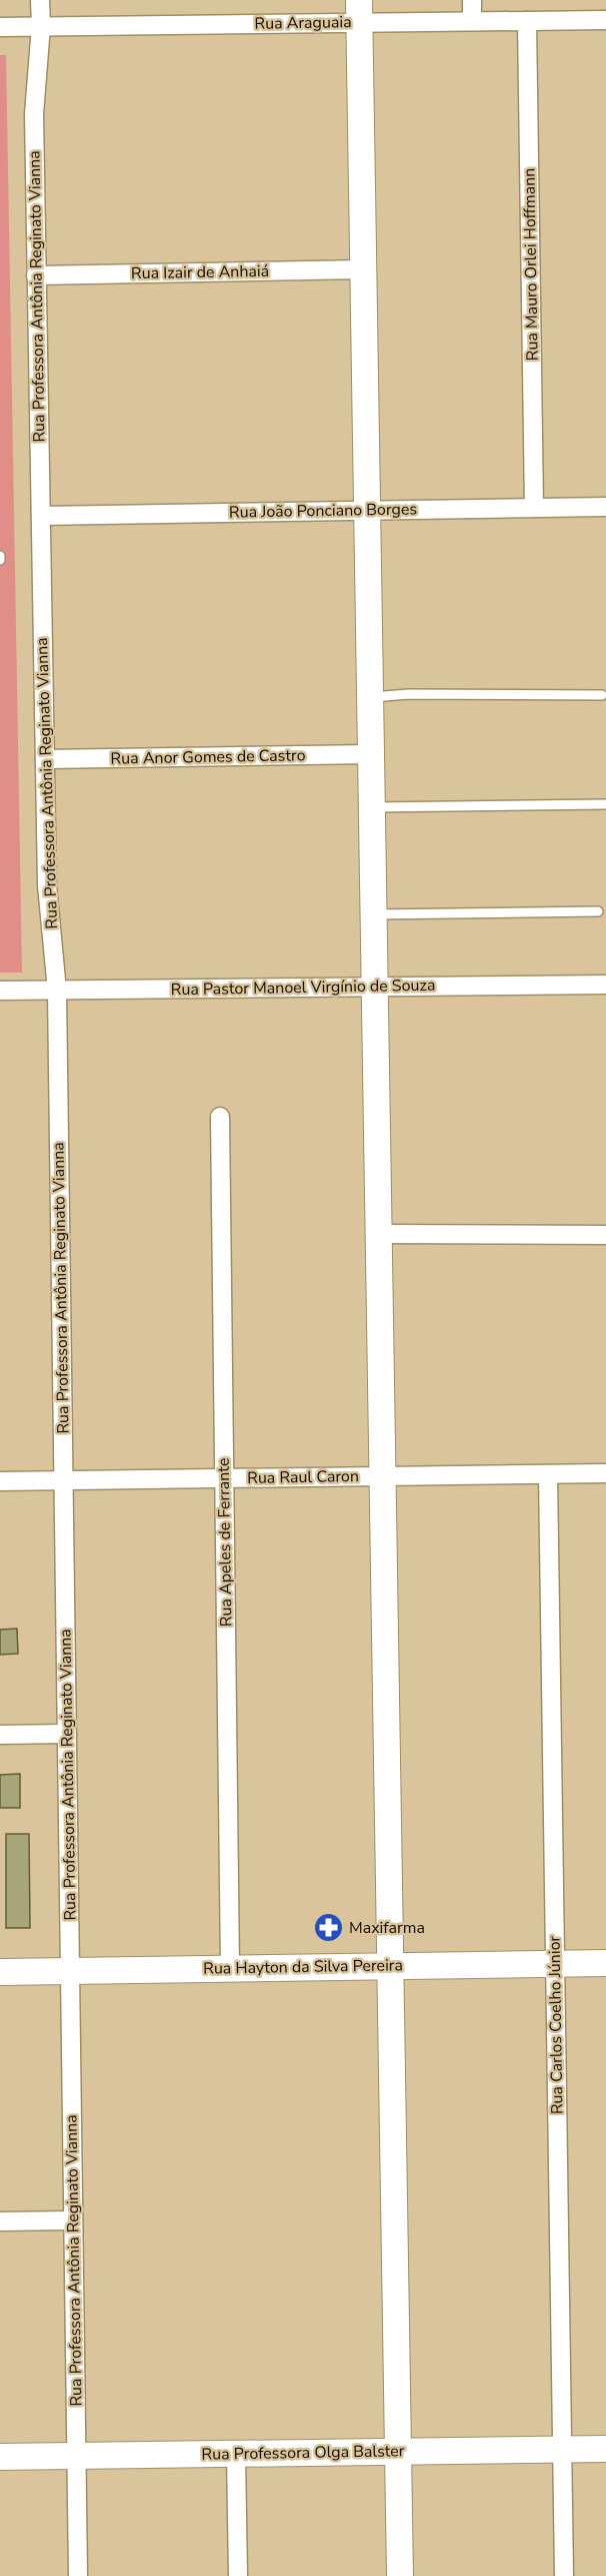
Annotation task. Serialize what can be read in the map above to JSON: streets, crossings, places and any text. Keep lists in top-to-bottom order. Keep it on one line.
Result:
{"streets":{"street":["Rua Araguaia","Rua Mauro Orlei Hoffmann","Rua Izair de Anhaiá","Rua Professora Antônia Reginato Vianna","Rua João Ponciano Borges","Rua Anor Gomes de Castro","Rua Pastor Manoel Virgínio de Souza","Rua Raul Caron","Rua Apeles de Ferrante","Rua Hayton da Silva Pereira","Rua Carlos Coelho Júnior","Rua Professora Olga Balster"]},"crossings":[["Rua Araguaia","Rua Mauro Orlei Hoffmann"],["Rua Araguaia","Rua Professora Antônia Reginato Vianna"],["Rua Mauro Orlei Hoffmann","Rua João Ponciano Borges"],["Rua Izair de Anhaiá","Rua Professora Antônia Reginato Vianna"],["Rua Professora Antônia Reginato Vianna","Rua João Ponciano Borges"],["Rua Professora Antônia Reginato Vianna","Rua Anor Gomes de Castro"],["Rua Professora Antônia Reginato Vianna","Rua Pastor Manoel Virgínio de Souza"],["Rua Professora Antônia Reginato Vianna","Rua Raul Caron"],["Rua Professora Antônia Reginato Vianna","Rua Hayton da Silva Pereira"],["Rua Professora Antônia Reginato Vianna","Rua Professora Olga Balster"],["Rua Raul Caron","Rua Apeles de Ferrante"],["Rua Raul Caron","Rua Carlos Coelho Júnior"],["Rua Apeles de Ferrante","Rua Hayton da Silva Pereira"],["Rua Hayton da Silva Pereira","Rua Carlos Coelho Júnior"],["Rua Carlos Coelho Júnior","Rua Professora Olga Balster"]],"places":{"pharmacy":["Maxifarma"]}}
